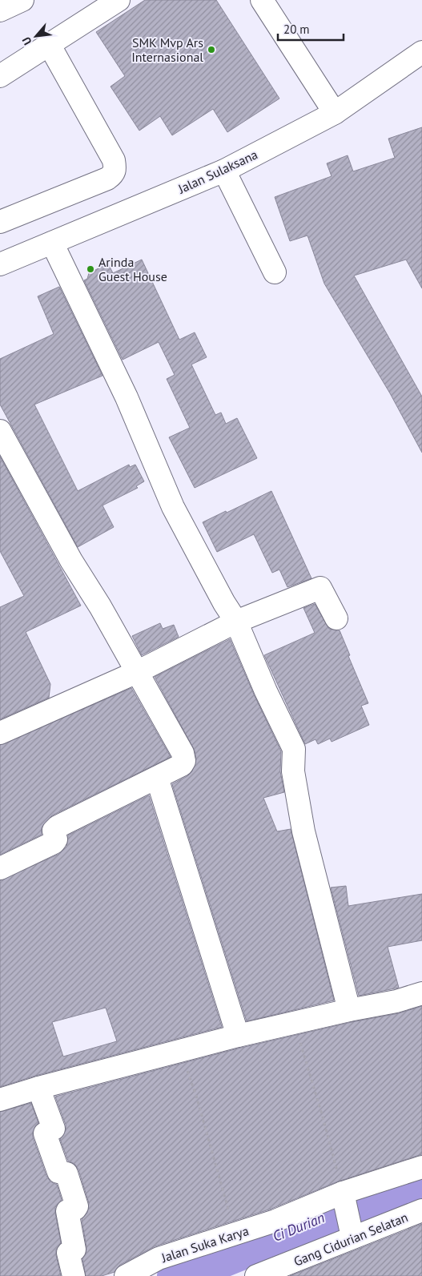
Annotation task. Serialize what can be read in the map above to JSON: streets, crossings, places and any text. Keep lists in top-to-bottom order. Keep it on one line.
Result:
{"streets":{"street":["Jalan Sulaksana","Gang Cidurian Selatan","Jalan Suka Karya"]},"water":["Ci Durian"],"places":["SMK Mvp Ars Internasional","Arinda Guest House"],"scale_bar":"20 m","north":"bottom left"}
